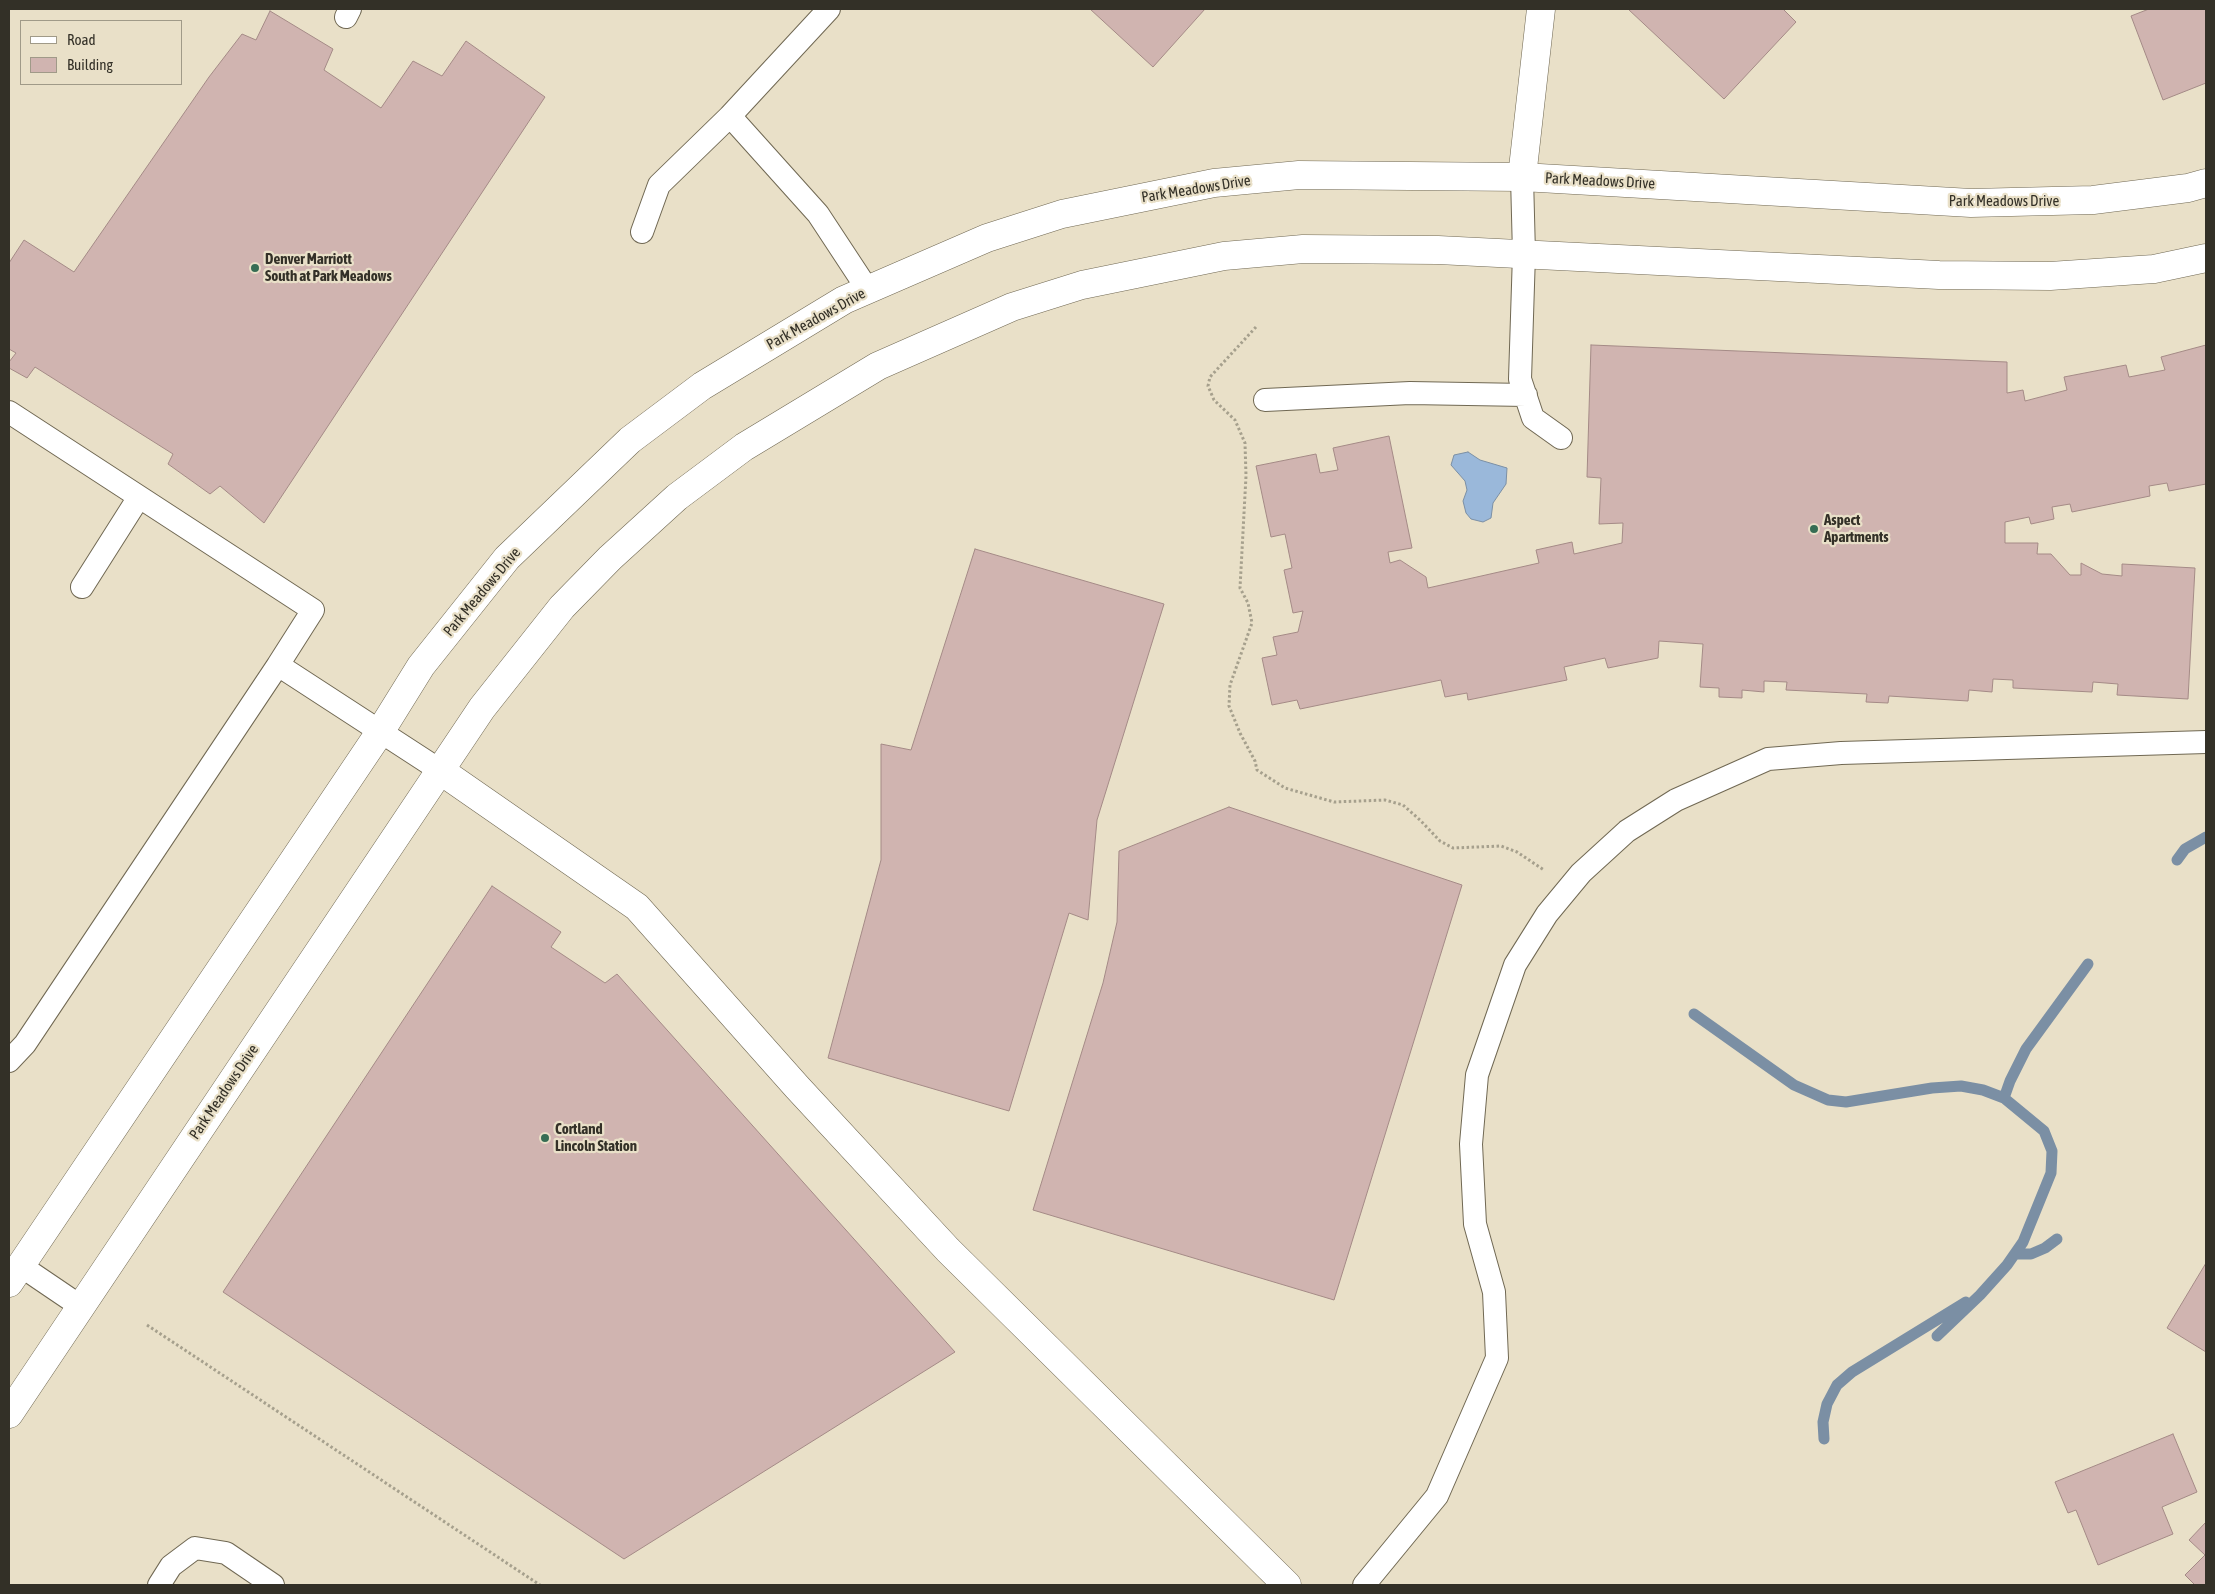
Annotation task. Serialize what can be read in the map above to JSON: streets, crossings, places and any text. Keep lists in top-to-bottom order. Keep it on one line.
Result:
{"streets":{"main road":["Park Meadows Drive"]},"places":["Denver Marriott South at Park Meadows","Aspect Apartments","Cortland Lincoln Station"],"legend":["Road","Building"]}
